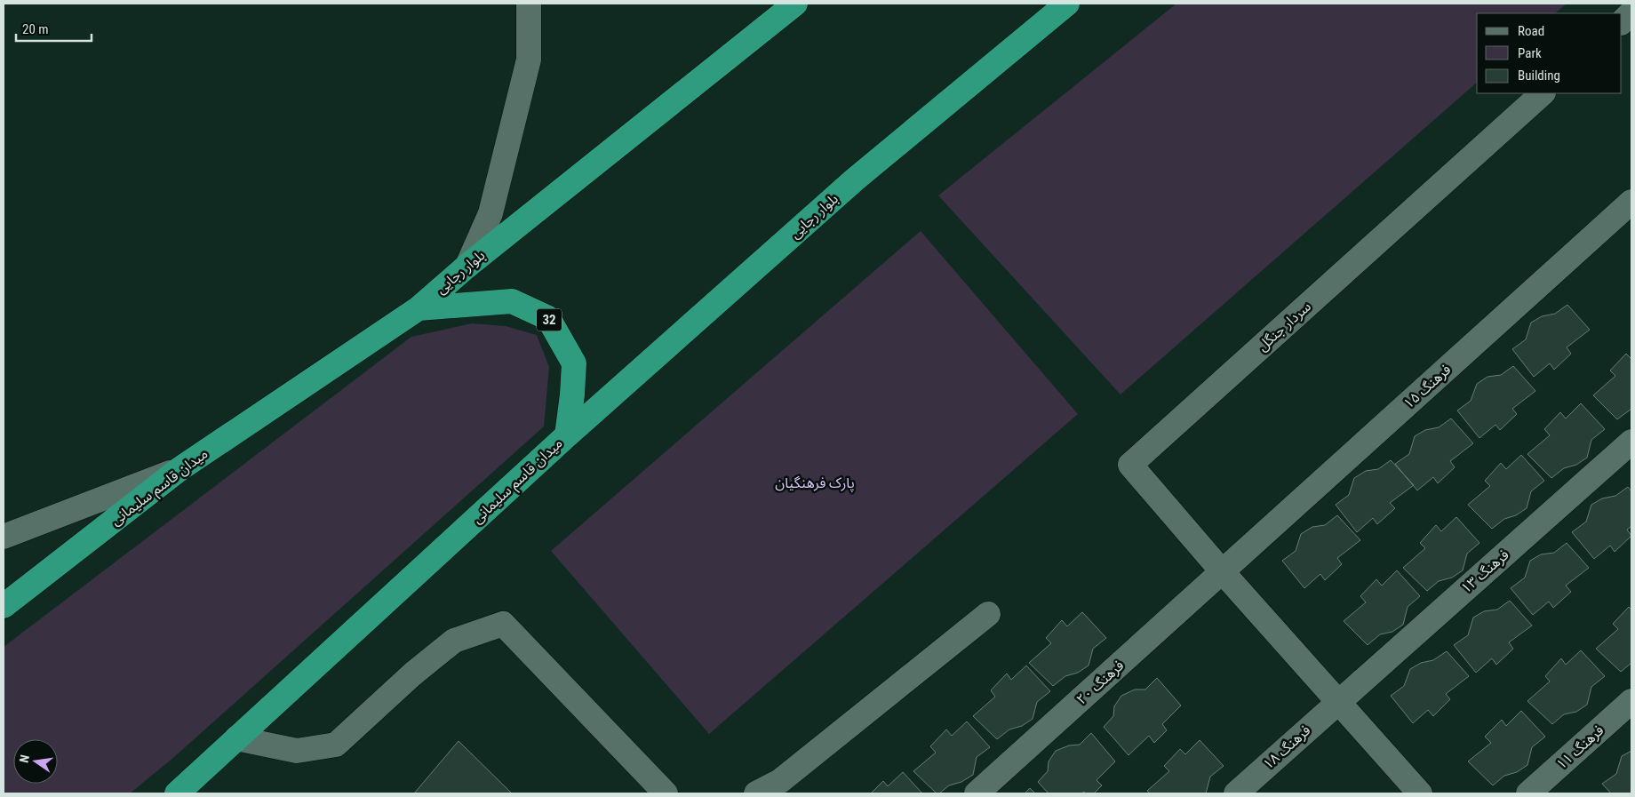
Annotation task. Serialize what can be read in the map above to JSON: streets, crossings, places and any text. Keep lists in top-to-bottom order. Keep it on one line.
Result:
{"streets":{"highway":["بلوار رجایی","32","میدان قاسم سلیمانی"],"street":["سردار جنگل","فرهنگ ۱۵","فرهنگ ۱۳","فرهنگ ۲۰","فرهنگ ۱۸","فرهنگ ۱۱"]},"crossings":[["بلوار رجایی","میدان قاسم سلیمانی"],["سردار جنگل","فرهنگ ۱۵"],["سردار جنگل","فرهنگ ۲۰"],["فرهنگ ۱۵","فرهنگ ۲۰"],["فرهنگ ۱۳","فرهنگ ۱۸"]],"parks":["پارک فرهنگیان"],"legend":["Road","Park","Building"],"scale_bar":"20 m","north":"left"}
